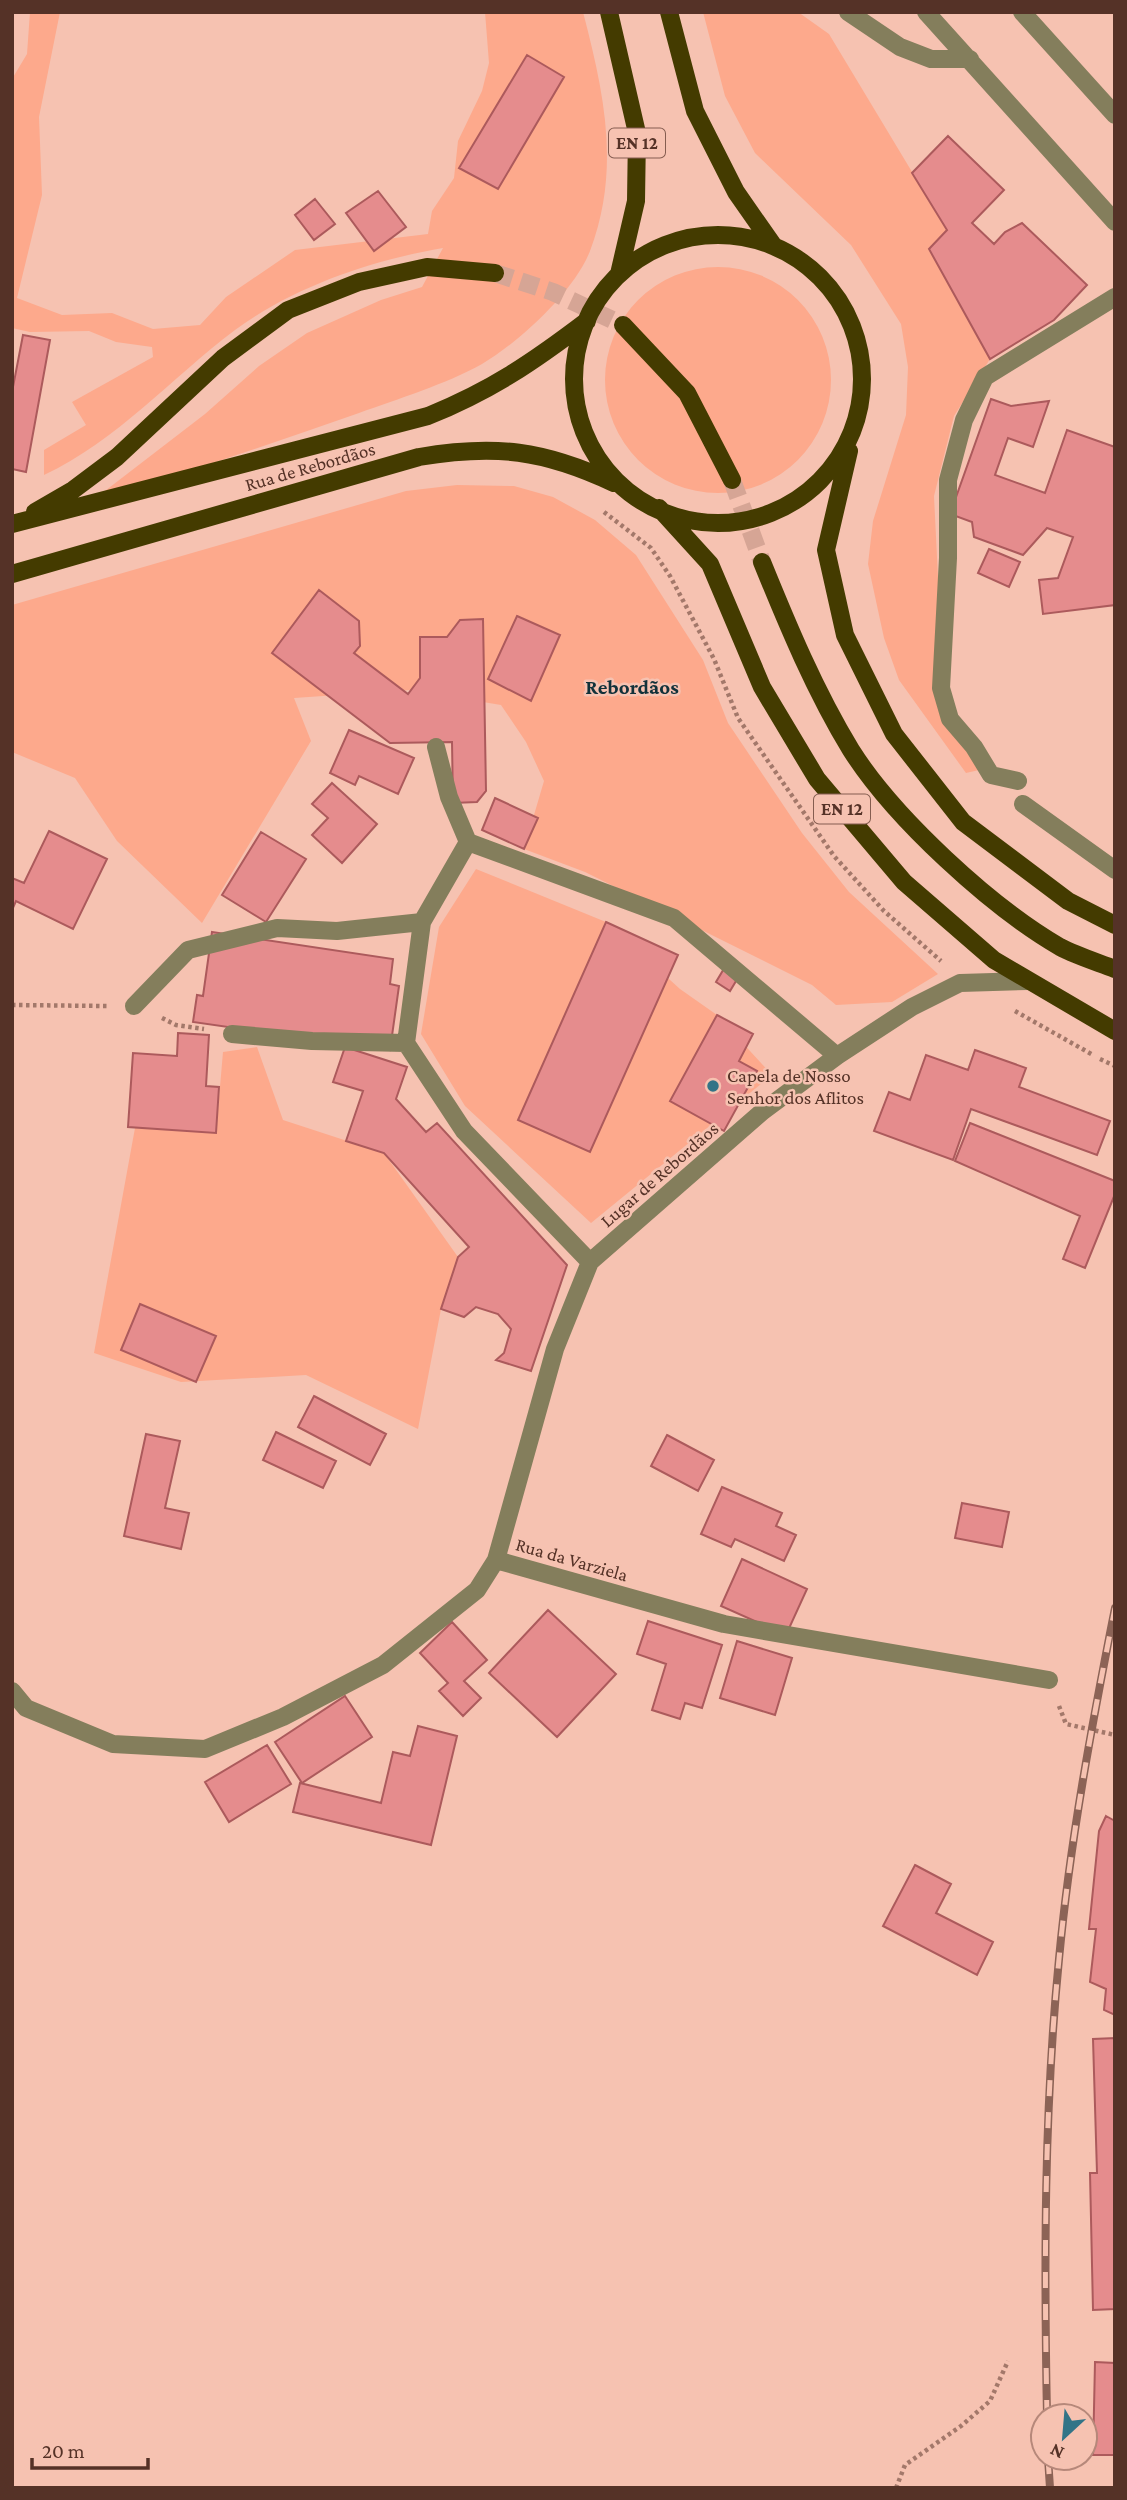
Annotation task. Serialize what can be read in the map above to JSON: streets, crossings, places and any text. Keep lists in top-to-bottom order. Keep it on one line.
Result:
{"streets":{"main road":["EN 12","Rua de Rebordãos"],"street":["Lugar de Rebordãos","Rua da Varziela"]},"crossings":[["EN 12","Rua de Rebordãos"],["EN 12","Lugar de Rebordãos"],["Lugar de Rebordãos","Rua da Varziela"]],"districts":["Rebordãos"],"places":["Capela de Nosso Senhor dos Aflitos"],"scale_bar":"20 m","north":"bottom left"}
